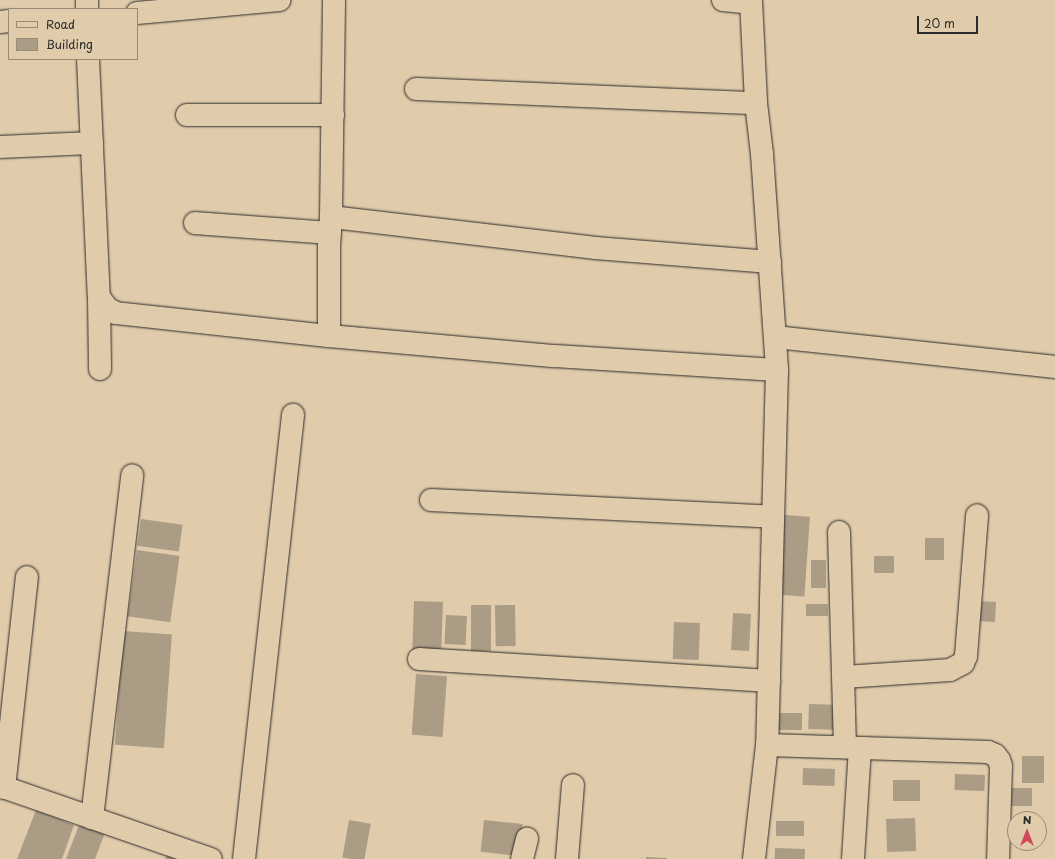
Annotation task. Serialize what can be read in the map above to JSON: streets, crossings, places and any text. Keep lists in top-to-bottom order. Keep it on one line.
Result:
{"legend":["Road","Building"],"scale_bar":"20 m","north":"top"}
